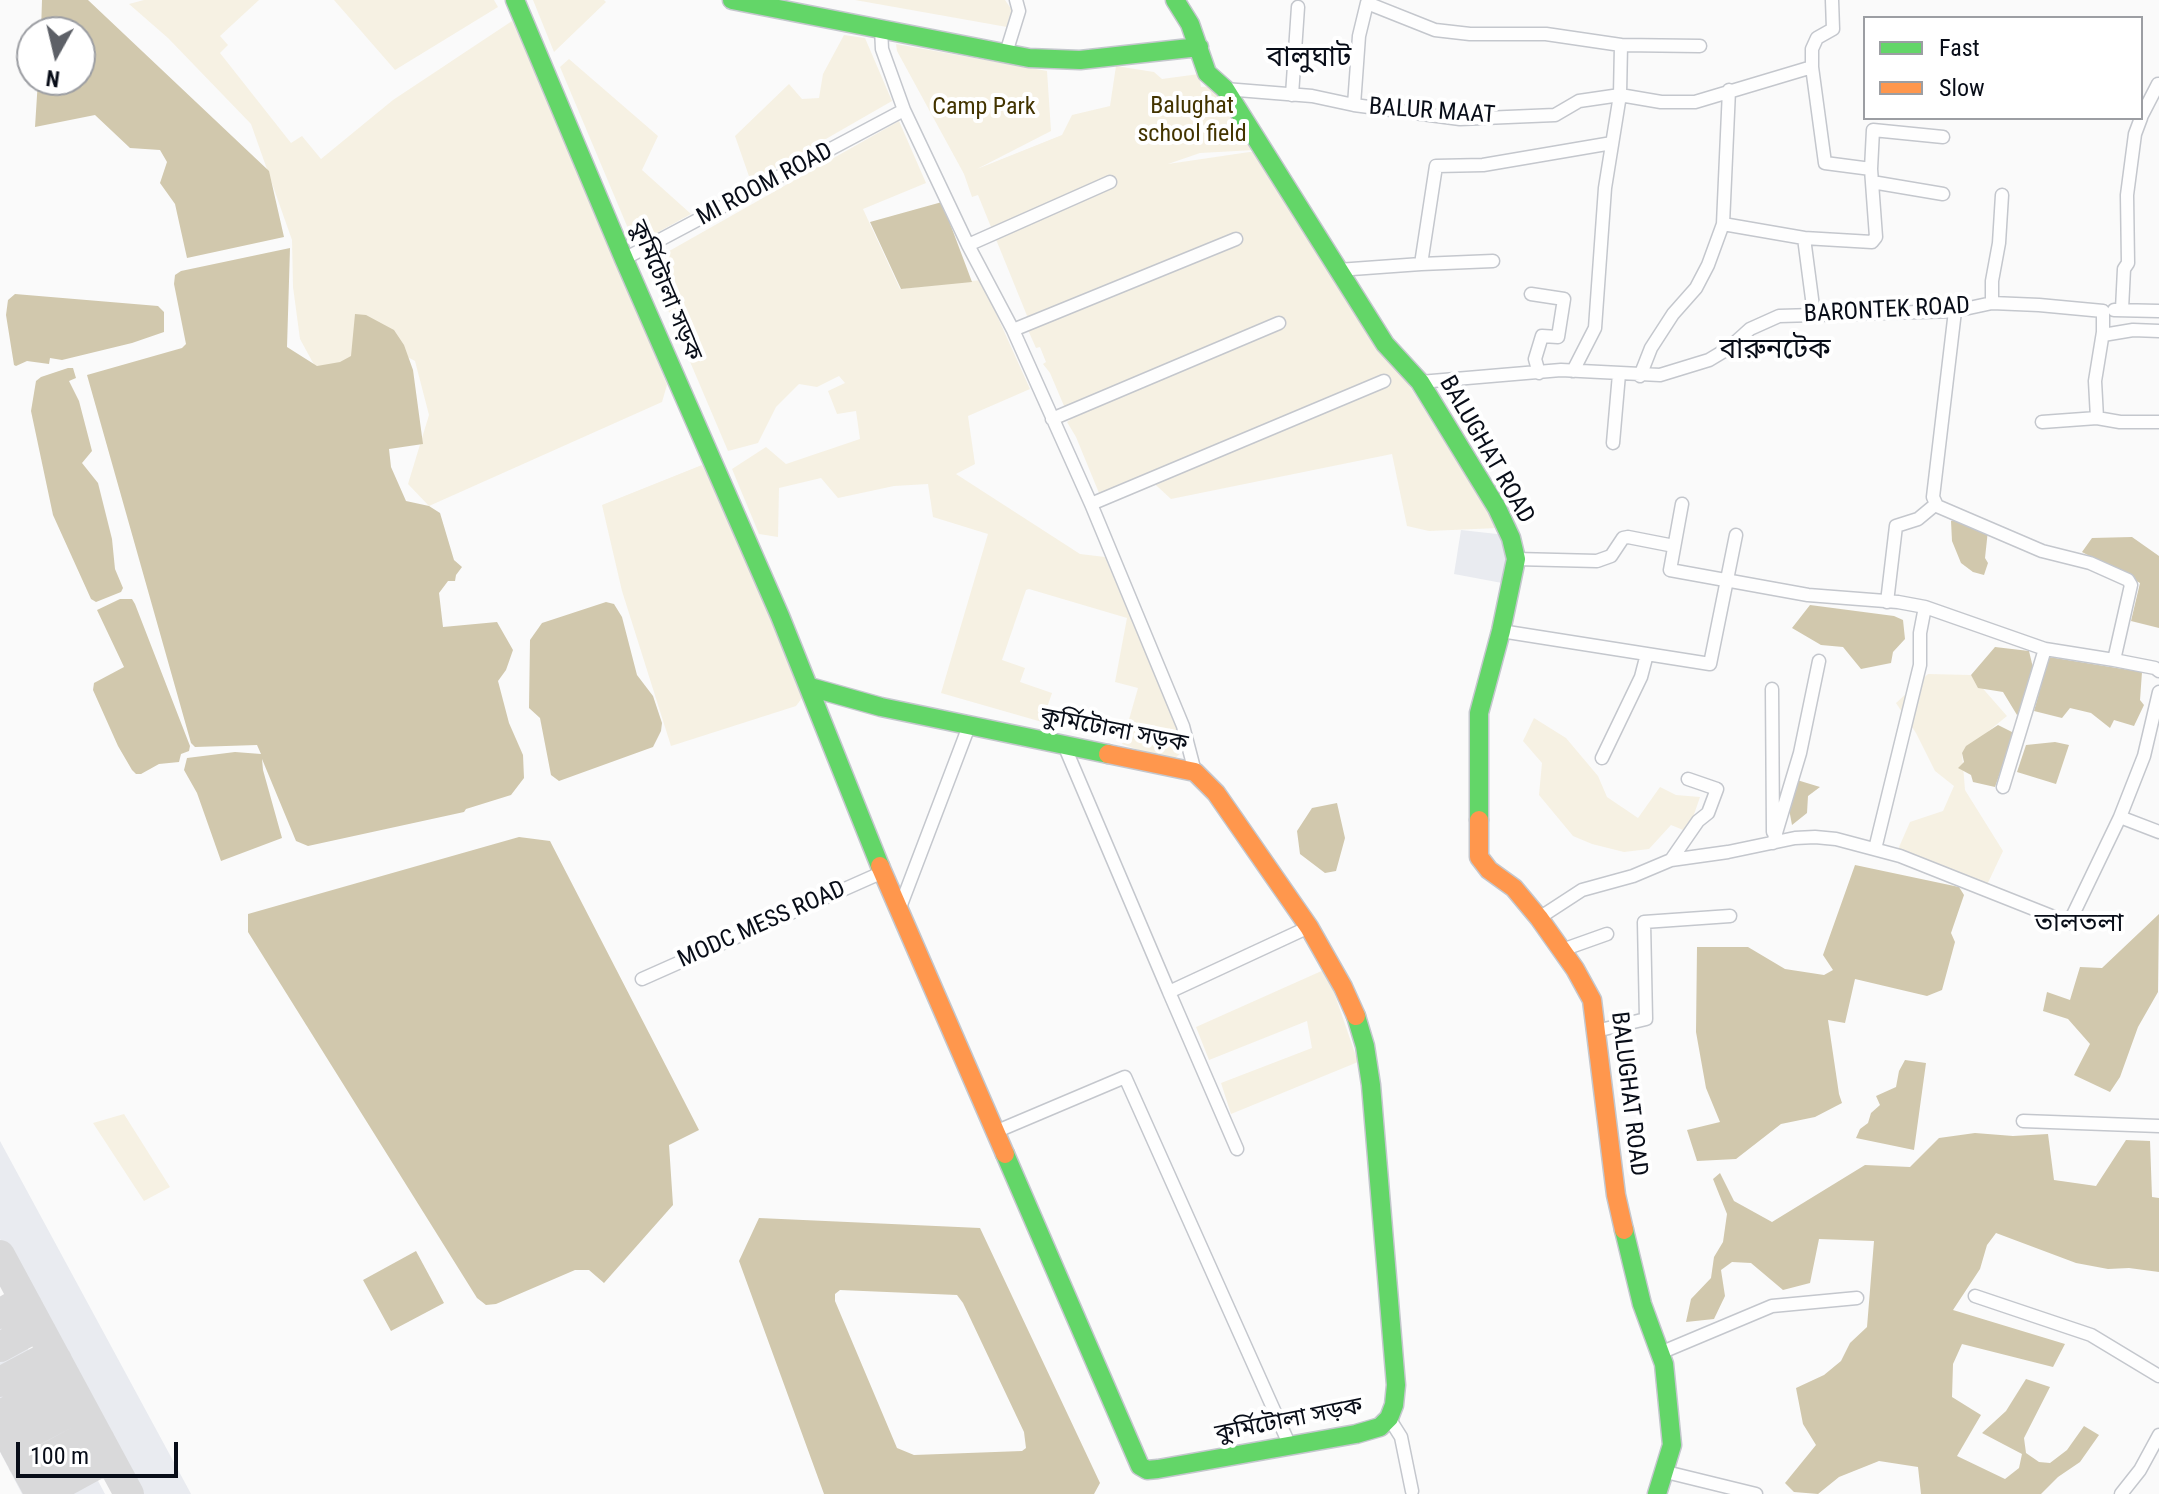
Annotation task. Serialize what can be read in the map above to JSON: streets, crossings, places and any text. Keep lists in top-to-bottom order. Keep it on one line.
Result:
{"streets":{"street":["BALUR MAAT","MI ROOM ROAD","কুর্মিটোলা সড়ক","BARONTEK ROAD","BALUGHAT ROAD","MODC MESS ROAD"]},"crossings":[["BALUR MAAT","BALUGHAT ROAD"],["MI ROOM ROAD","কুর্মিটোলা সড়ক"],["কুর্মিটোলা সড়ক","MODC MESS ROAD"],["BARONTEK ROAD","BALUGHAT ROAD"]],"districts":["বালুঘাট","বারুনটেক","তালতলা"],"parks":["Balughat school field","Camp Park"],"legend":["Fast","Slow"],"scale_bar":"100 m","north":"bottom"}
